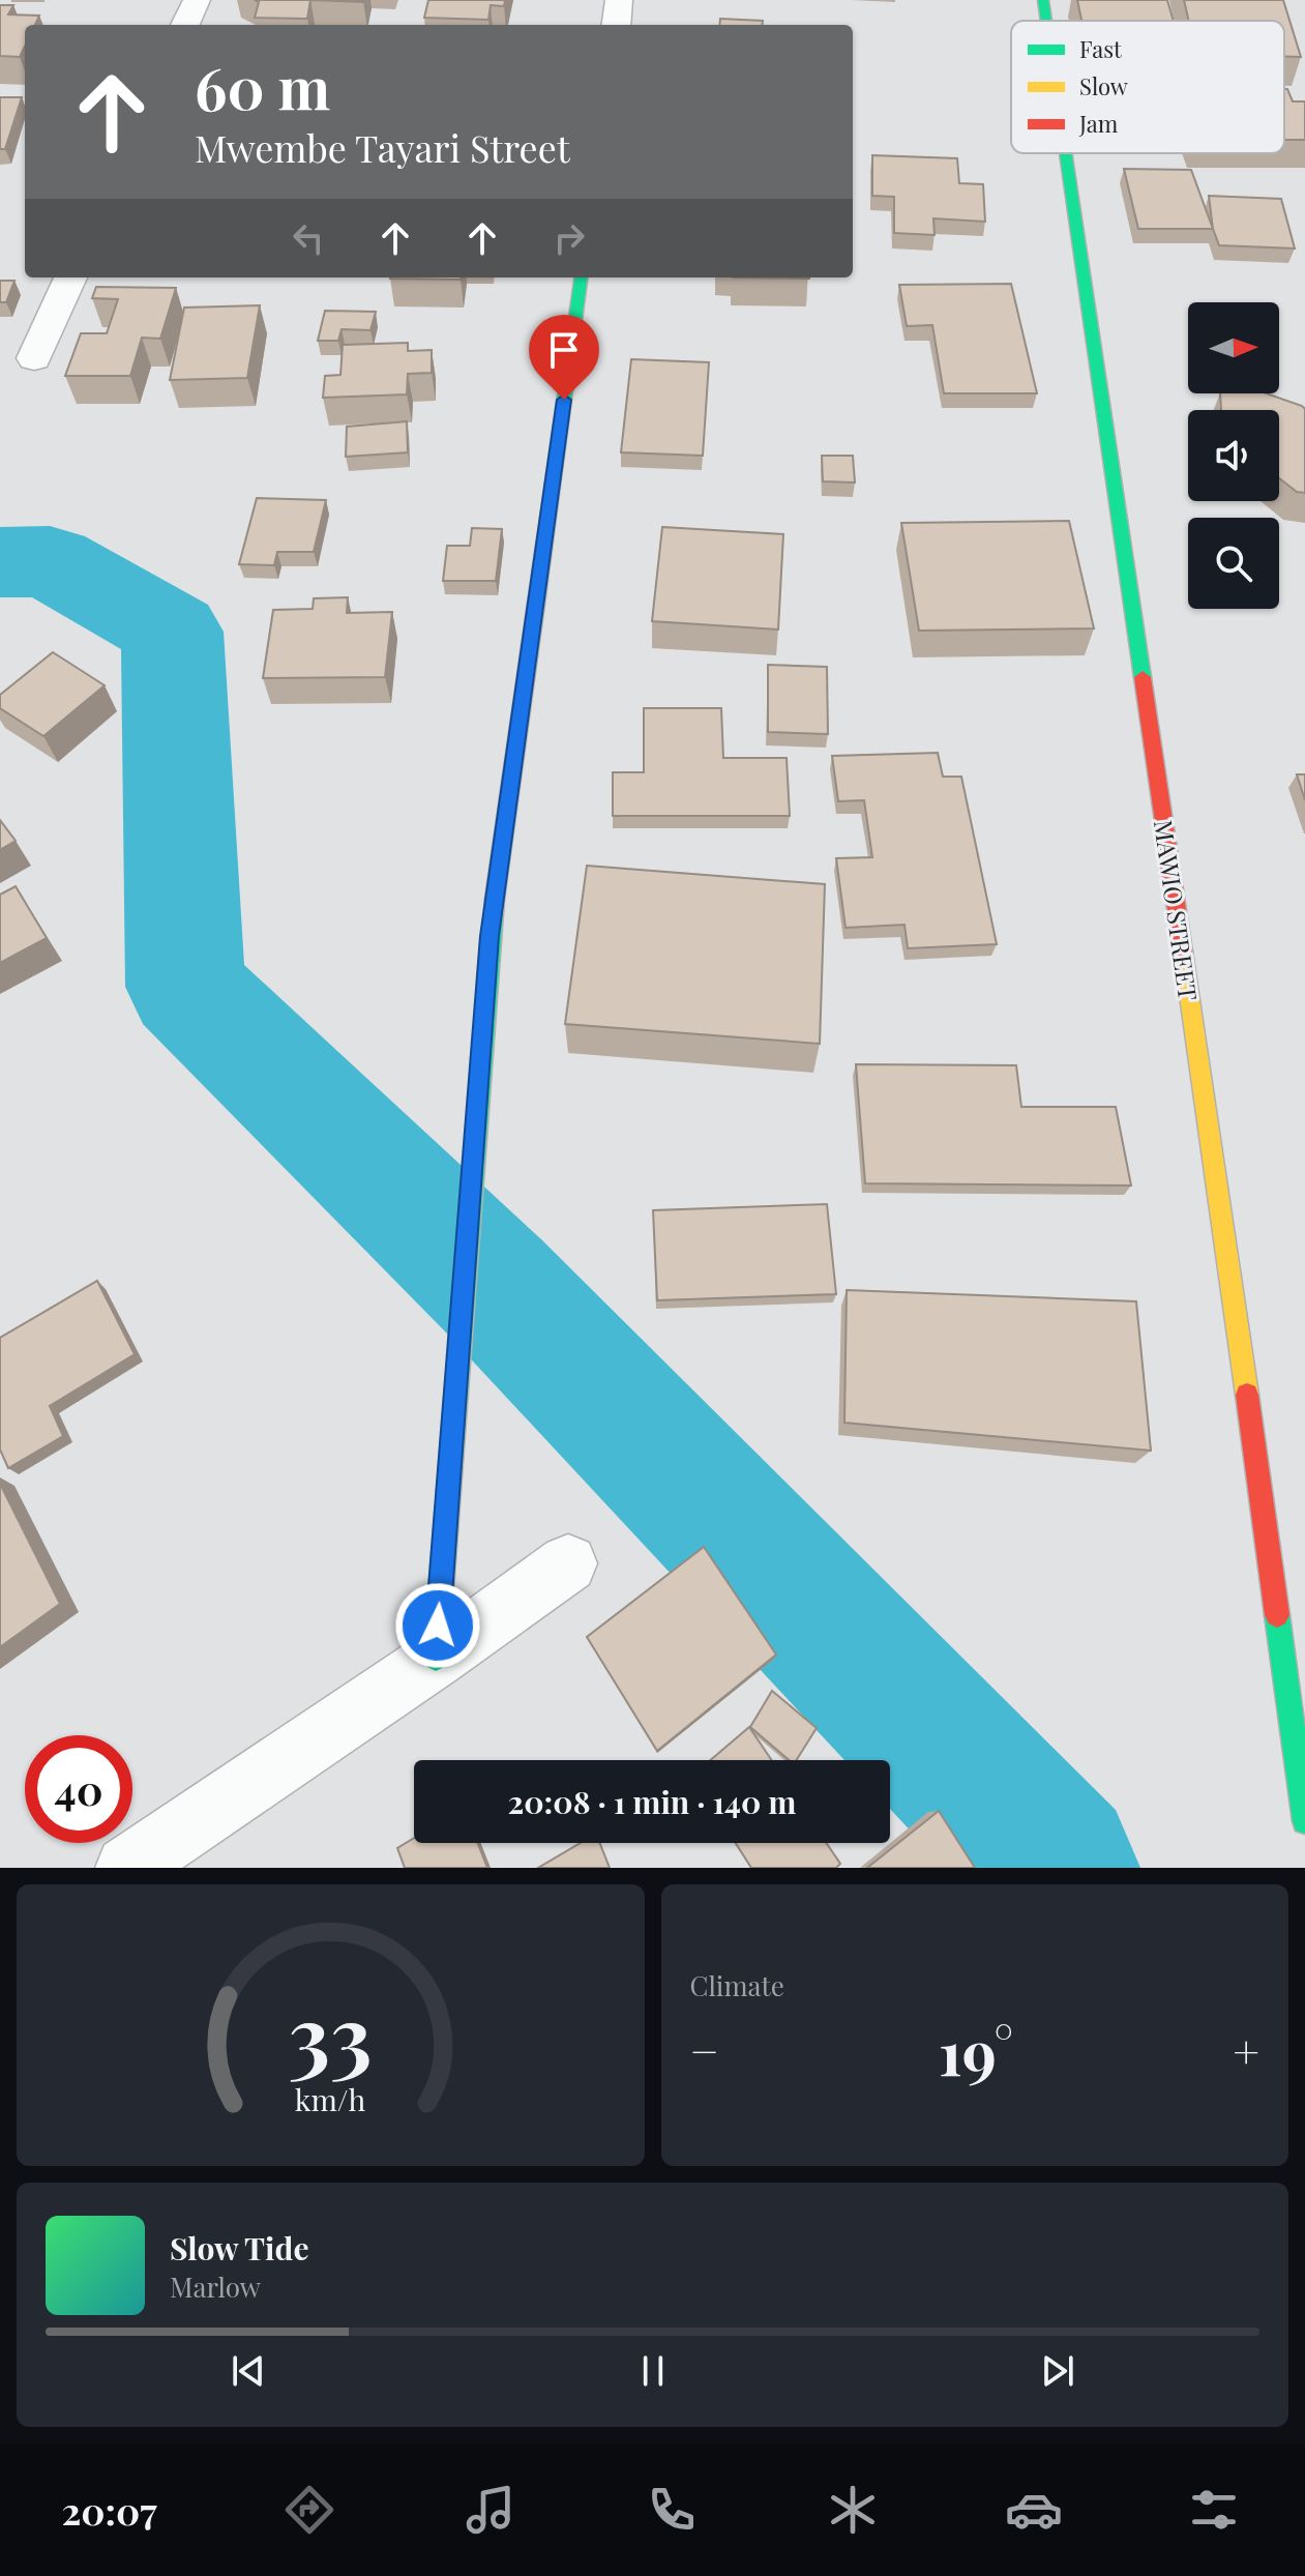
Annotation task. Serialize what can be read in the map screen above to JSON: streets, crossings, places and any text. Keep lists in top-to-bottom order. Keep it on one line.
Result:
{"streets":{"street":["MAWIO STREET"]},"legend":["Fast","Slow","Jam"],"north":"right","page":{"turn":["60 m","Mwembe Tayari Street"],"limit":"40","trip":"20:08 · 1 min · 140 m","tile":"Climate","heat":["−","19°","+"],"song":["Slow Tide","Marlow"],"tabs":"20:07","gauge":["33","km/h"]}}
